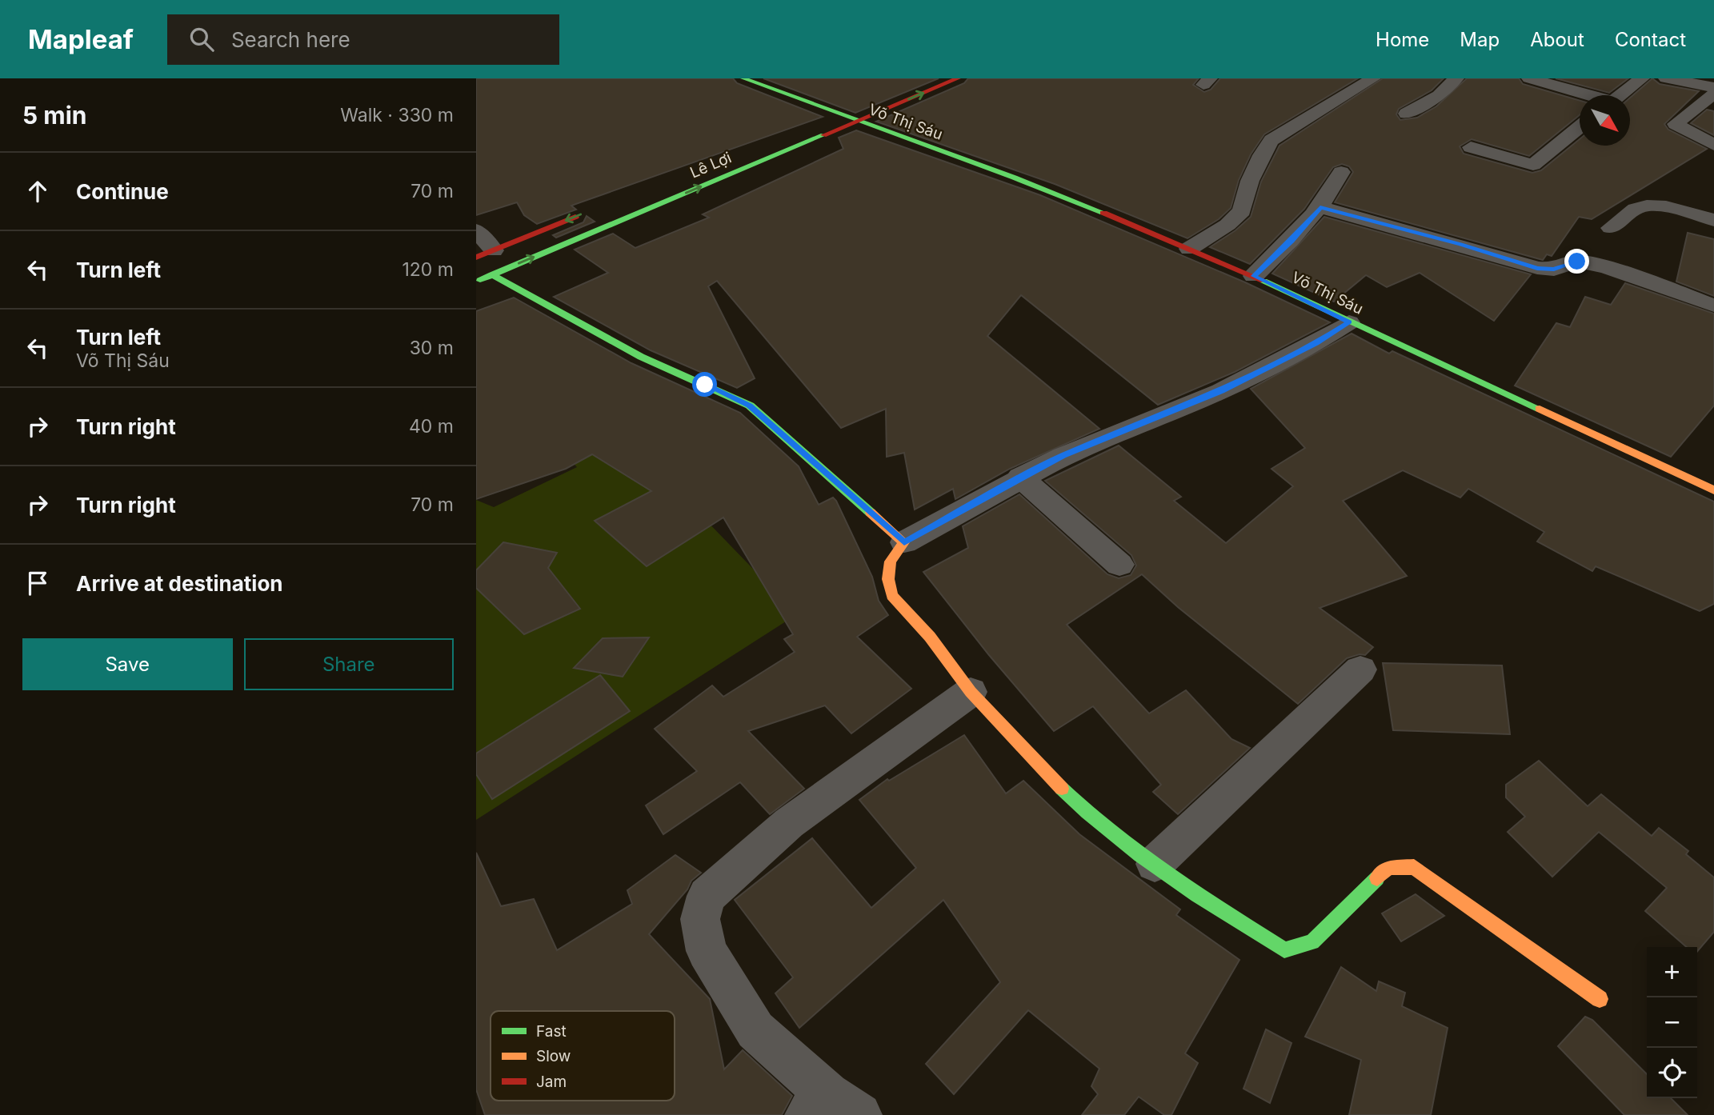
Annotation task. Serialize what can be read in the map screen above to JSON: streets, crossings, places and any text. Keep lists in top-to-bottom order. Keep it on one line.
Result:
{"streets":{"street":["Võ Thị Sáu","Lê Lợi"]},"crossings":[["Võ Thị Sáu","Lê Lợi"]],"one_way":["Lê Lợi"],"legend":["Fast","Slow","Jam"],"north":"bottom right","page":{"header":"Mapleaf","search":"Search here","nav":["Home","Map","About","Contact"],"heading":["5 min","Walk · 330 m"],"list":[["Continue","70 m"],["Turn left","120 m"],["Turn left","Võ Thị Sáu","30 m"],["Turn right","40 m"],["Turn right","70 m"],"Arrive at destination"],"buttons":["Save","Share"],"map_buttons":["+","−"]}}
